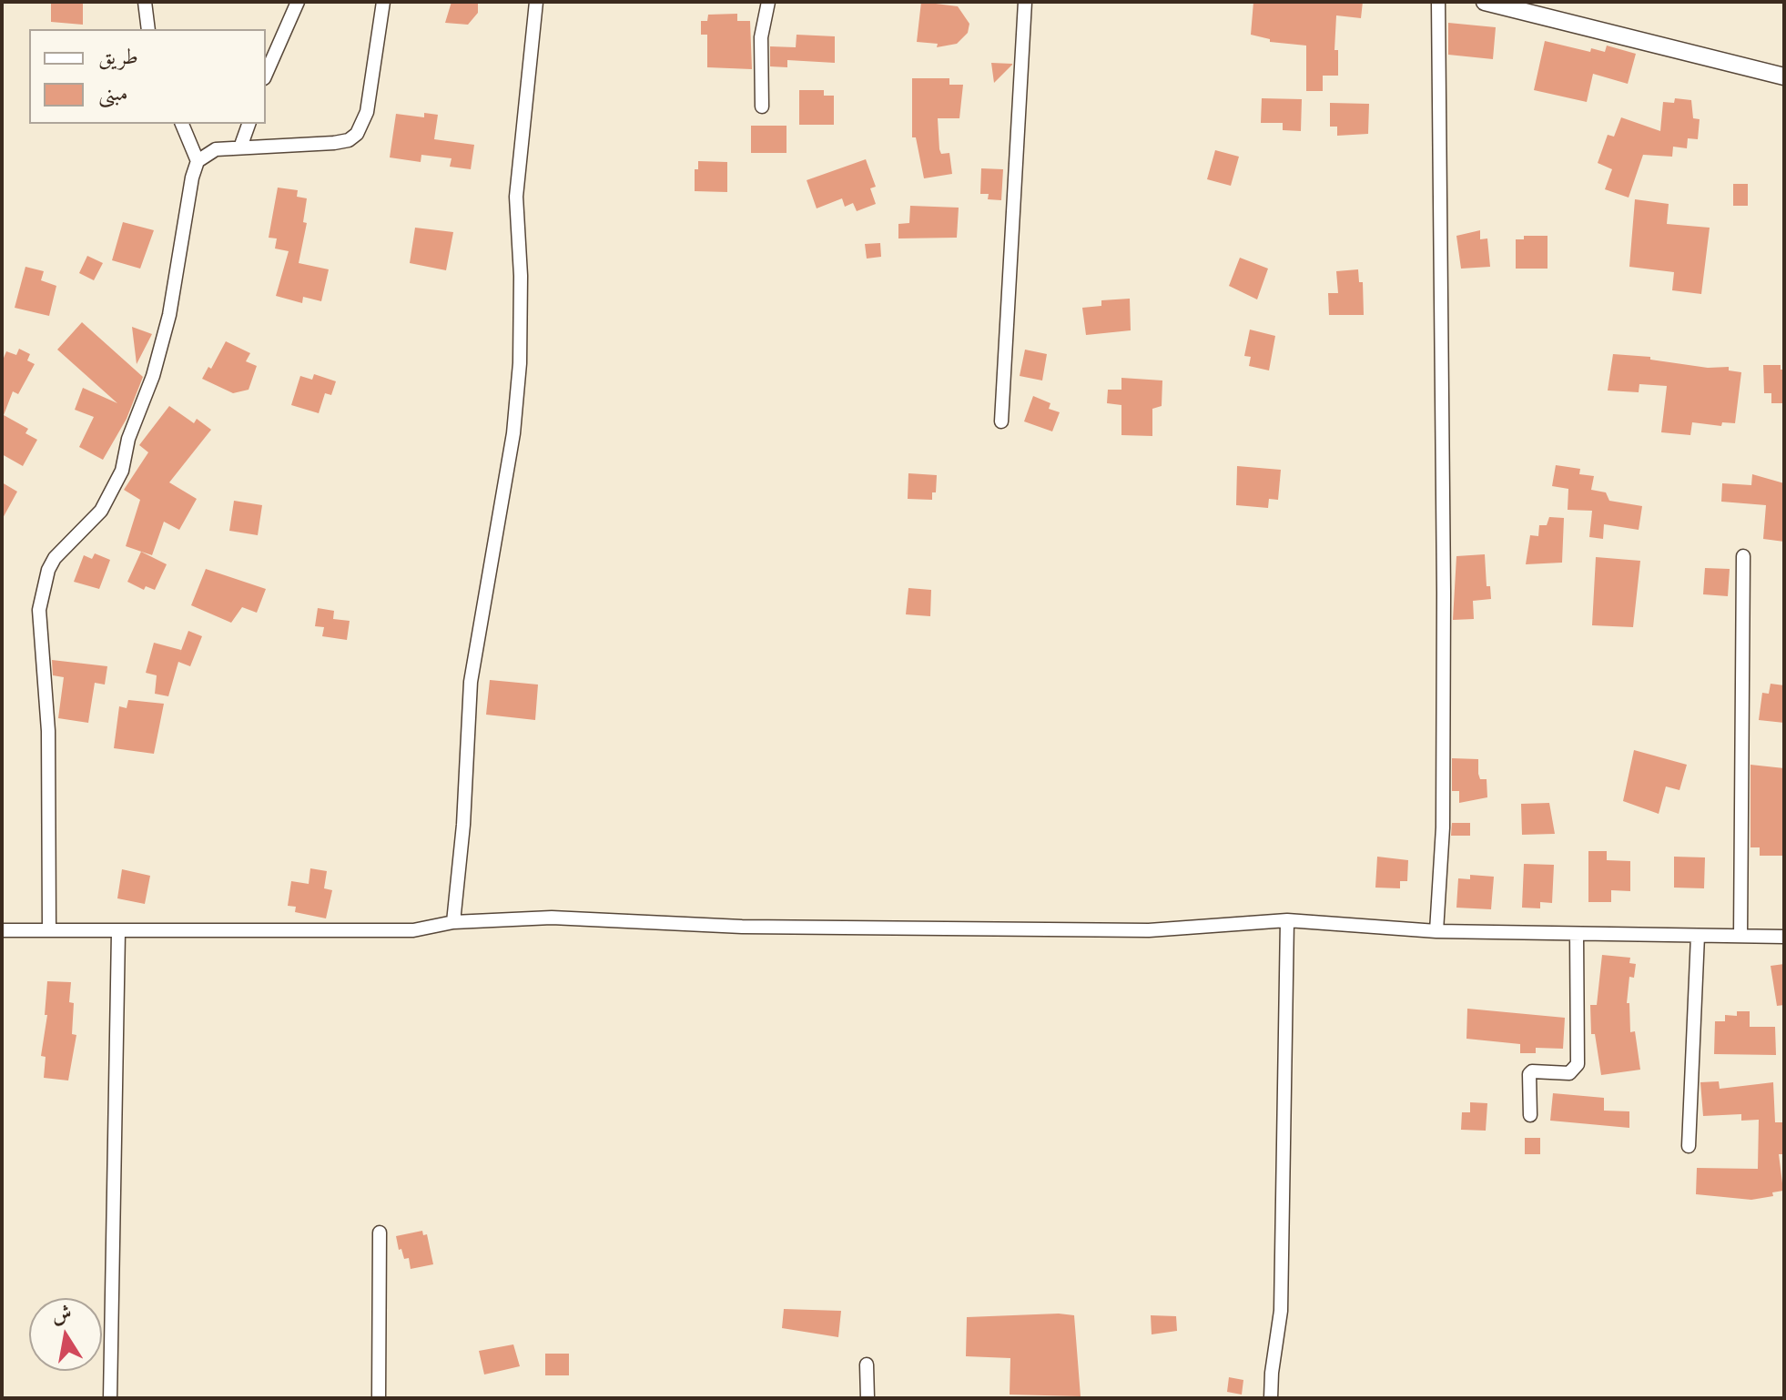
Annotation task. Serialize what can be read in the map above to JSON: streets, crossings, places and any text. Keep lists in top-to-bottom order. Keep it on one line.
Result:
{"legend":["طريق","مبنى"],"north":"top"}
